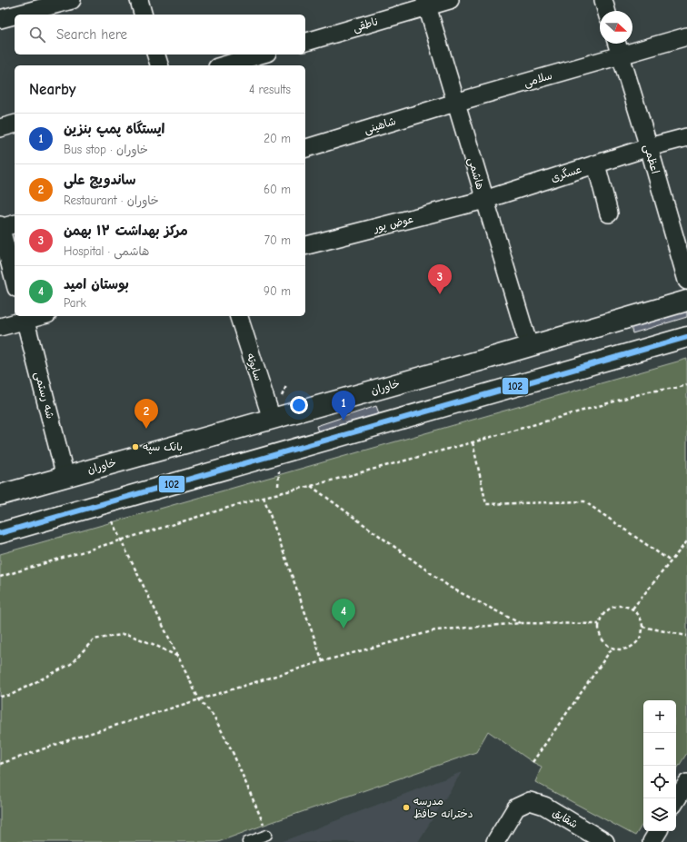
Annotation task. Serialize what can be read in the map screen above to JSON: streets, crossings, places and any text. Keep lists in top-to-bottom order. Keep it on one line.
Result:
{"streets":{"main road":["خاوران"],"street":["ناطقی","سلامی","شاهینی","اعظمی","هاشمی","عسگری","عوض پور","سابوته","شه رستمی","شقایق"]},"crossings":[["ناطقی","هاشمی"],["سلامی","شاهینی"],["سلامی","اعظمی"],["سلامی","هاشمی"],["شاهینی","هاشمی"],["اعظمی","عسگری"],["هاشمی","عسگری"],["هاشمی","عوض پور"],["هاشمی","خاوران"],["عسگری","عوض پور"],["سابوته","خاوران"],["خاوران","شه رستمی"]],"places":["بانک سپه","مدرسه دخترانه حافظ"],"lines":["transit line 102"],"north":"right","page":{"search":"Search here","heading":["Nearby","4 results"],"list":[{"mark":"1","name":"ایستگاه پمپ بنزین","note":"Bus stop · خاوران","value":"20 m"},{"mark":"2","name":"ساندویچ علی","note":"Restaurant · خاوران","value":"60 m"},{"mark":"3","name":"مرکز بهداشت ۱۲ بهمن","note":"Hospital · هاشمی","value":"70 m"},{"mark":"4","name":"بوستان امید","note":"Park","value":"90 m"}],"pins":["3","1","2","4"],"map_buttons":["+","−"]}}
